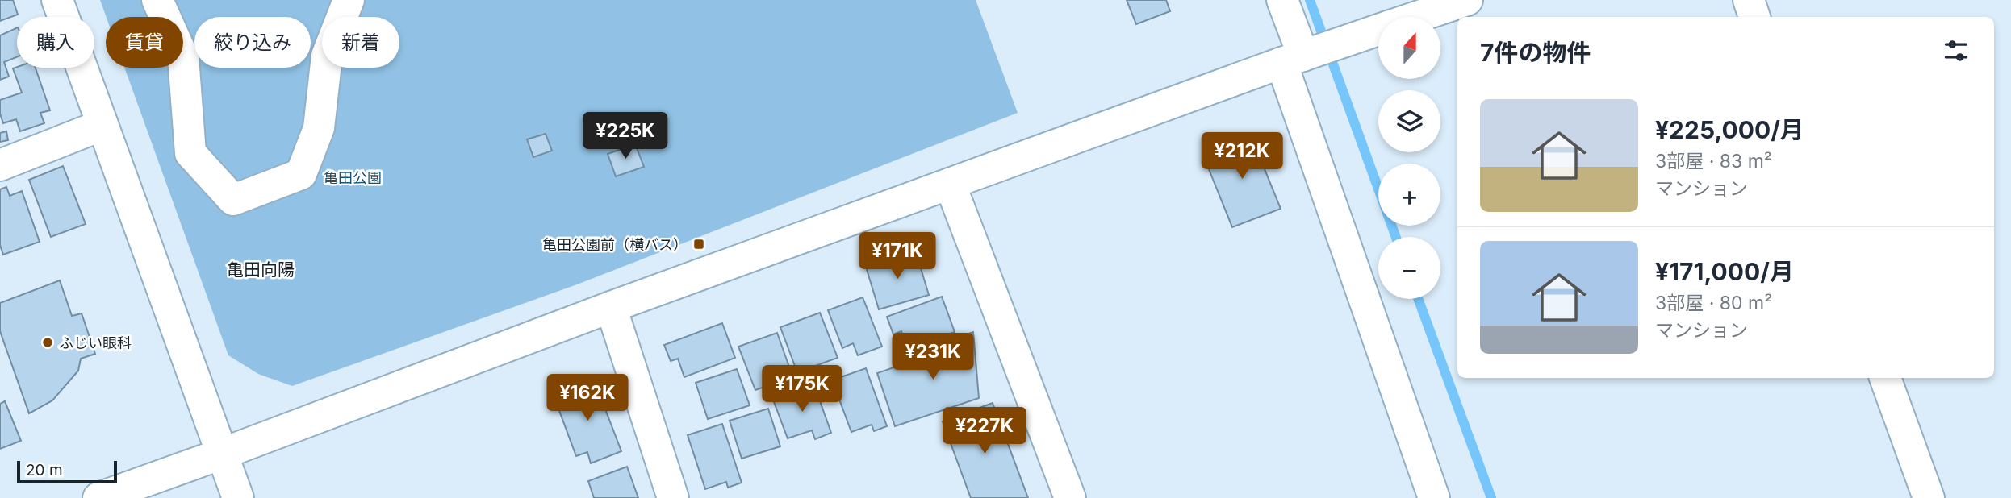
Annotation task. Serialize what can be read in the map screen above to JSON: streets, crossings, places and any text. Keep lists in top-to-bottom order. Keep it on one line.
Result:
{"districts":["亀田向陽"],"parks":["亀田公園"],"places":{"transit":["亀田公園前（横バス）"],"other":["ふじい眼科"]},"scale_bar":"20 m","north":"top","page":{"map_buttons":["+","−"],"chip":["購入","賃貸","絞り込み","新着"],"heading":"7件の物件","list":[{"name":"¥225,000/月","note":"3部屋 · 83 m² · マンション"},{"name":"¥171,000/月","note":"3部屋 · 80 m² · マンション"}],"price":["¥225K","¥212K","¥171K","¥231K","¥175K","¥162K","¥227K"],"scale":"20 m"}}
